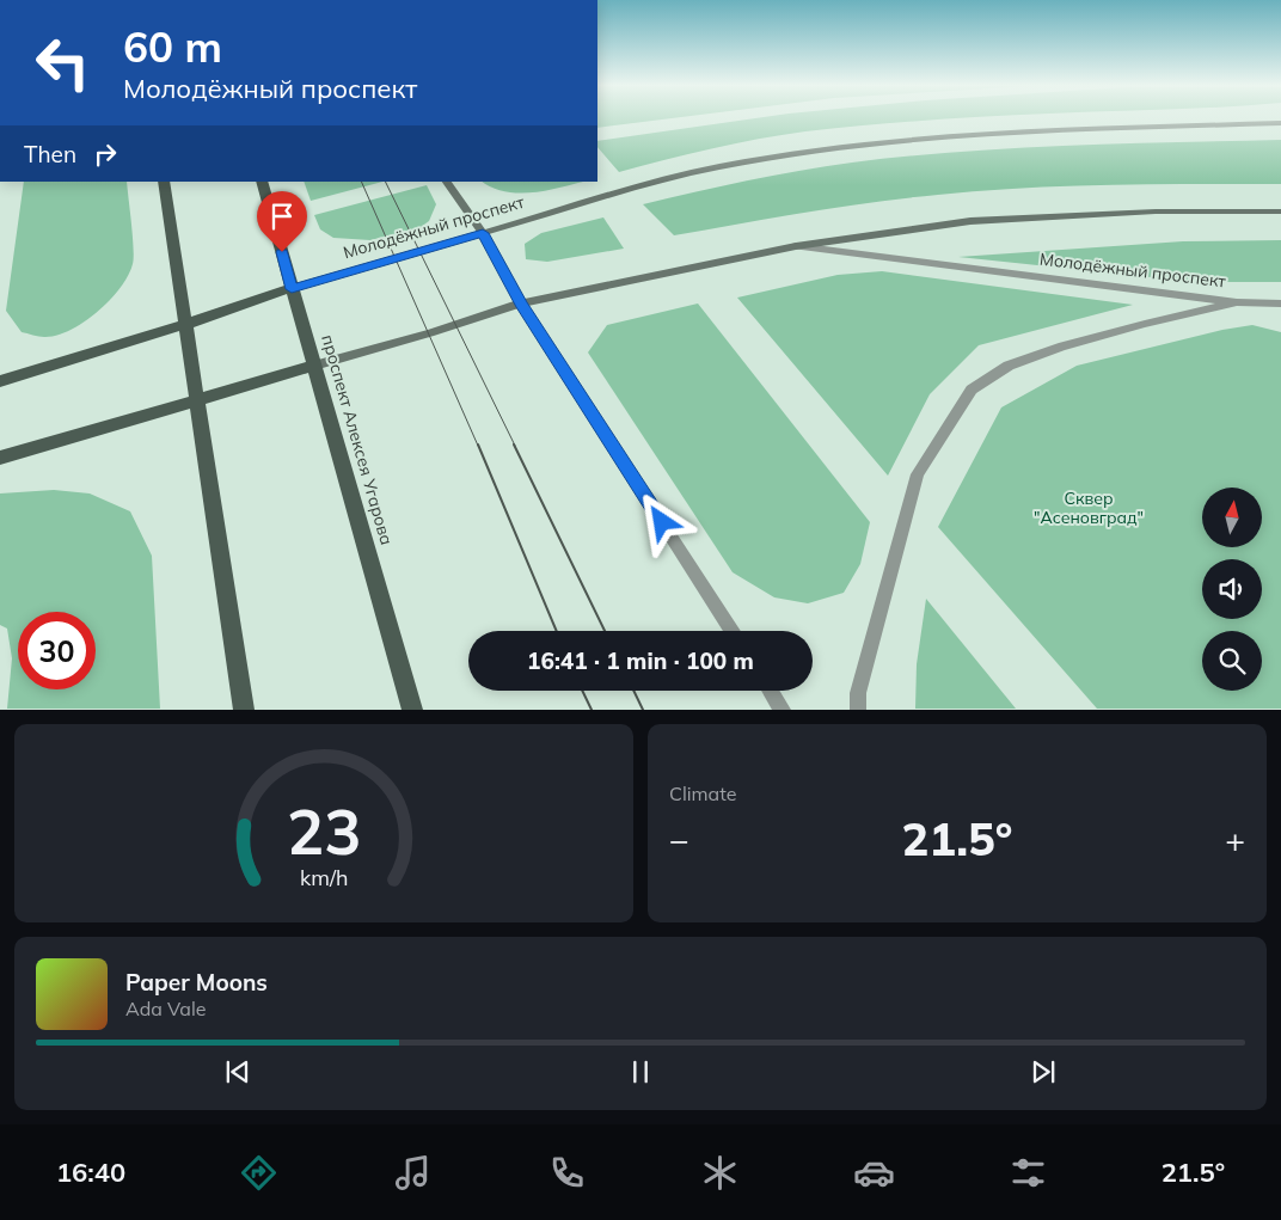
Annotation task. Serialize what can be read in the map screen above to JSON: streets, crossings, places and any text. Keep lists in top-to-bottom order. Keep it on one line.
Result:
{"streets":{"main road":["Молодёжный проспект","проспект Алексея Угарова"]},"crossings":[["Молодёжный проспект","проспект Алексея Угарова"]],"parks":["Сквер \"Асеновград\""],"north":"top","page":{"turn":["60 m","Молодёжный проспект"],"then":"Then","limit":"30","trip":"16:41 · 1 min · 100 m","tile":"Climate","heat":["−","21.5°","+"],"song":["Paper Moons","Ada Vale"],"tabs":["16:40","21.5°"],"gauge":["23","km/h"]}}
